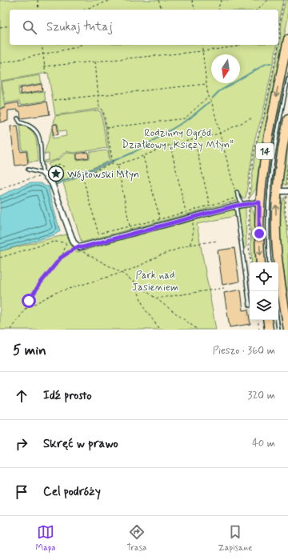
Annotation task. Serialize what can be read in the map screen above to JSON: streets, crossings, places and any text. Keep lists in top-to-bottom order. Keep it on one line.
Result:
{"streets":{"main road":["14"]},"parks":["Rodzinny Ogród Działkowy „Księży Młyn”","Park nad Jasieniem"],"places":{"place":["Wójtowski Młyn"]},"north":"bottom","page":{"search":"Szukaj tutaj","heading":["5 min","Pieszo · 360 m"],"list":[["Idź prosto","320 m"],["Skręć w prawo","40 m"],"Cel podróży"],"nav":["Mapa","Trasa","Zapisane"]}}
